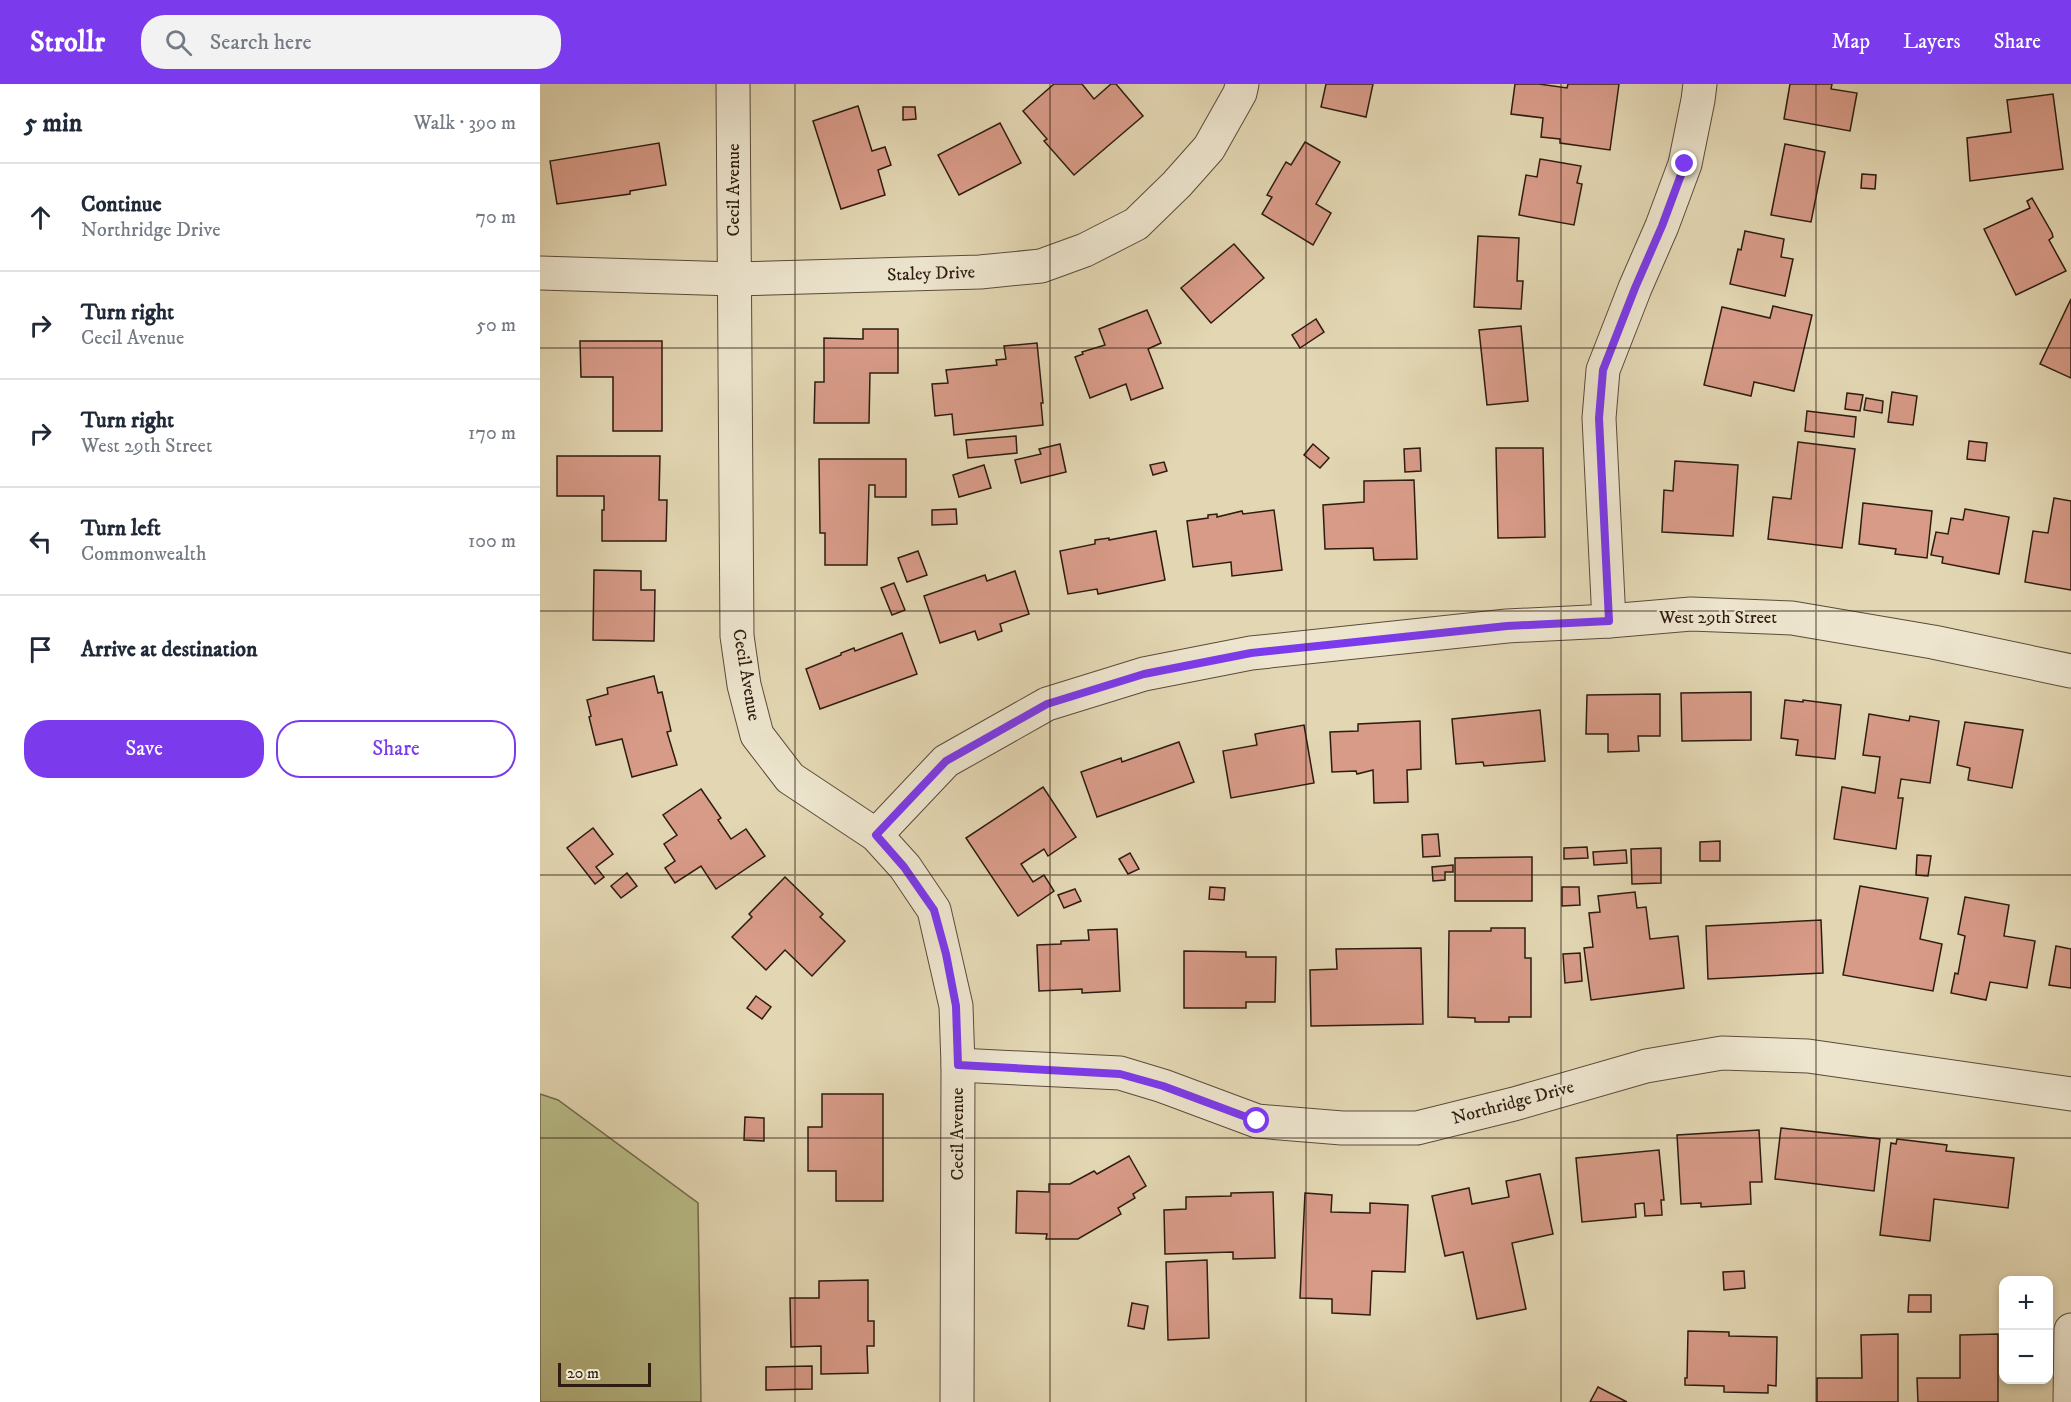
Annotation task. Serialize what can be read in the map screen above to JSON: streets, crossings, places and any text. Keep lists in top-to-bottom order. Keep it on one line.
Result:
{"streets":{"street":["Cecil Avenue","Staley Drive","West 29th Street","Northridge Drive"]},"crossings":[["Cecil Avenue","Staley Drive"],["Cecil Avenue","West 29th Street"],["Cecil Avenue","Northridge Drive"]],"scale_bar":"20 m","page":{"header":"Strollr","search":"Search here","nav":["Map","Layers","Share"],"heading":["5 min","Walk · 390 m"],"list":[["Continue","Northridge Drive","70 m"],["Turn right","Cecil Avenue","50 m"],["Turn right","West 29th Street","170 m"],["Turn left","Commonwealth","100 m"],"Arrive at destination"],"buttons":["Save","Share"],"map_buttons":["+","−"],"scale":"20 m"}}
